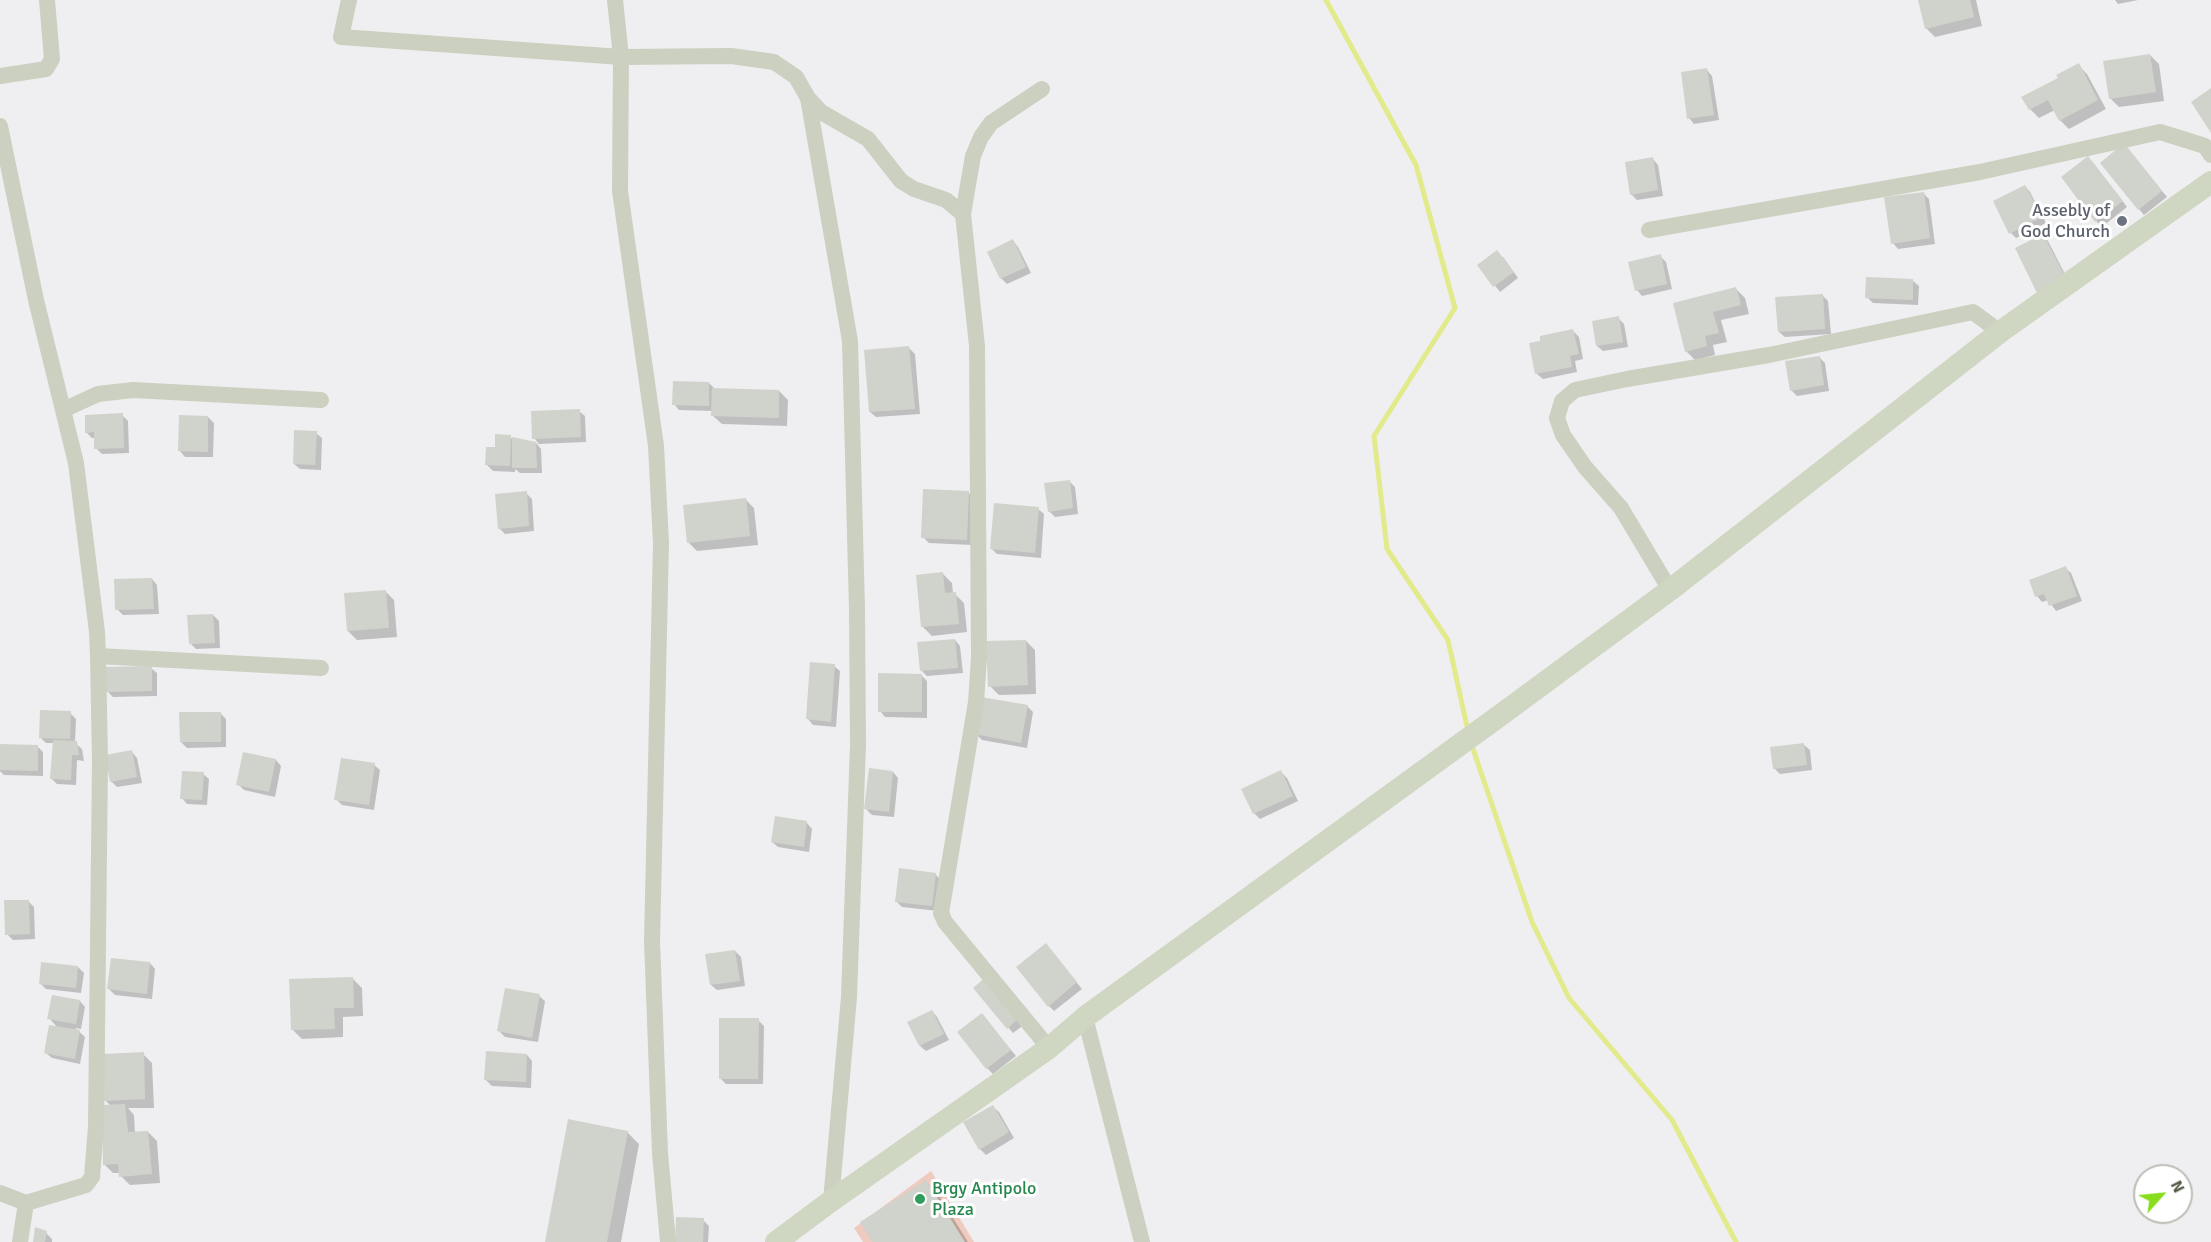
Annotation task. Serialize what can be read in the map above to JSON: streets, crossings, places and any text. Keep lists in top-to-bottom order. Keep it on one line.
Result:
{"places":["Assebly of God Church","Brgy Antipolo Plaza"],"north":"top right"}
